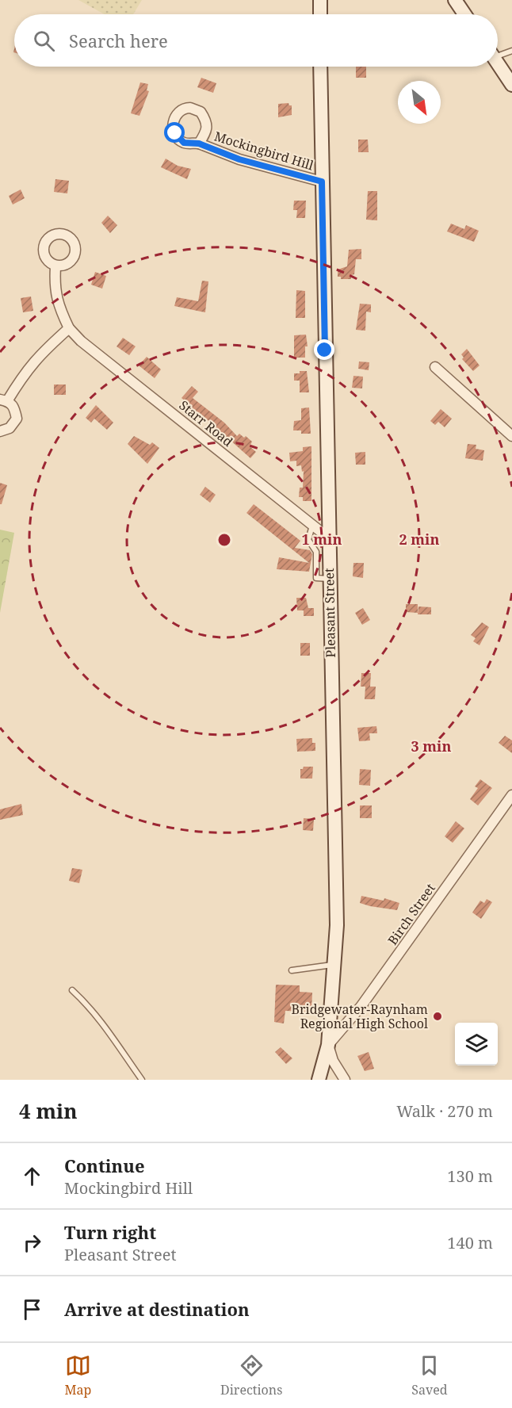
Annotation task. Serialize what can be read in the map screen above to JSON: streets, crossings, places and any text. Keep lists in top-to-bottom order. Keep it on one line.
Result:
{"streets":{"main road":["Pleasant Street"],"street":["Mockingbird Hill","Starr Road","Birch Street"]},"crossings":[["Mockingbird Hill","Pleasant Street"],["Starr Road","Pleasant Street"],["Pleasant Street","Birch Street"]],"places":["Bridgewater-Raynham Regional High School"],"north":"bottom right","page":{"search":"Search here","heading":["4 min","Walk · 270 m"],"list":[["Continue","Mockingbird Hill","130 m"],["Turn right","Pleasant Street","140 m"],"Arrive at destination"],"nav":["Map","Directions","Saved"]},"rings":["1 min","2 min","3 min"]}
